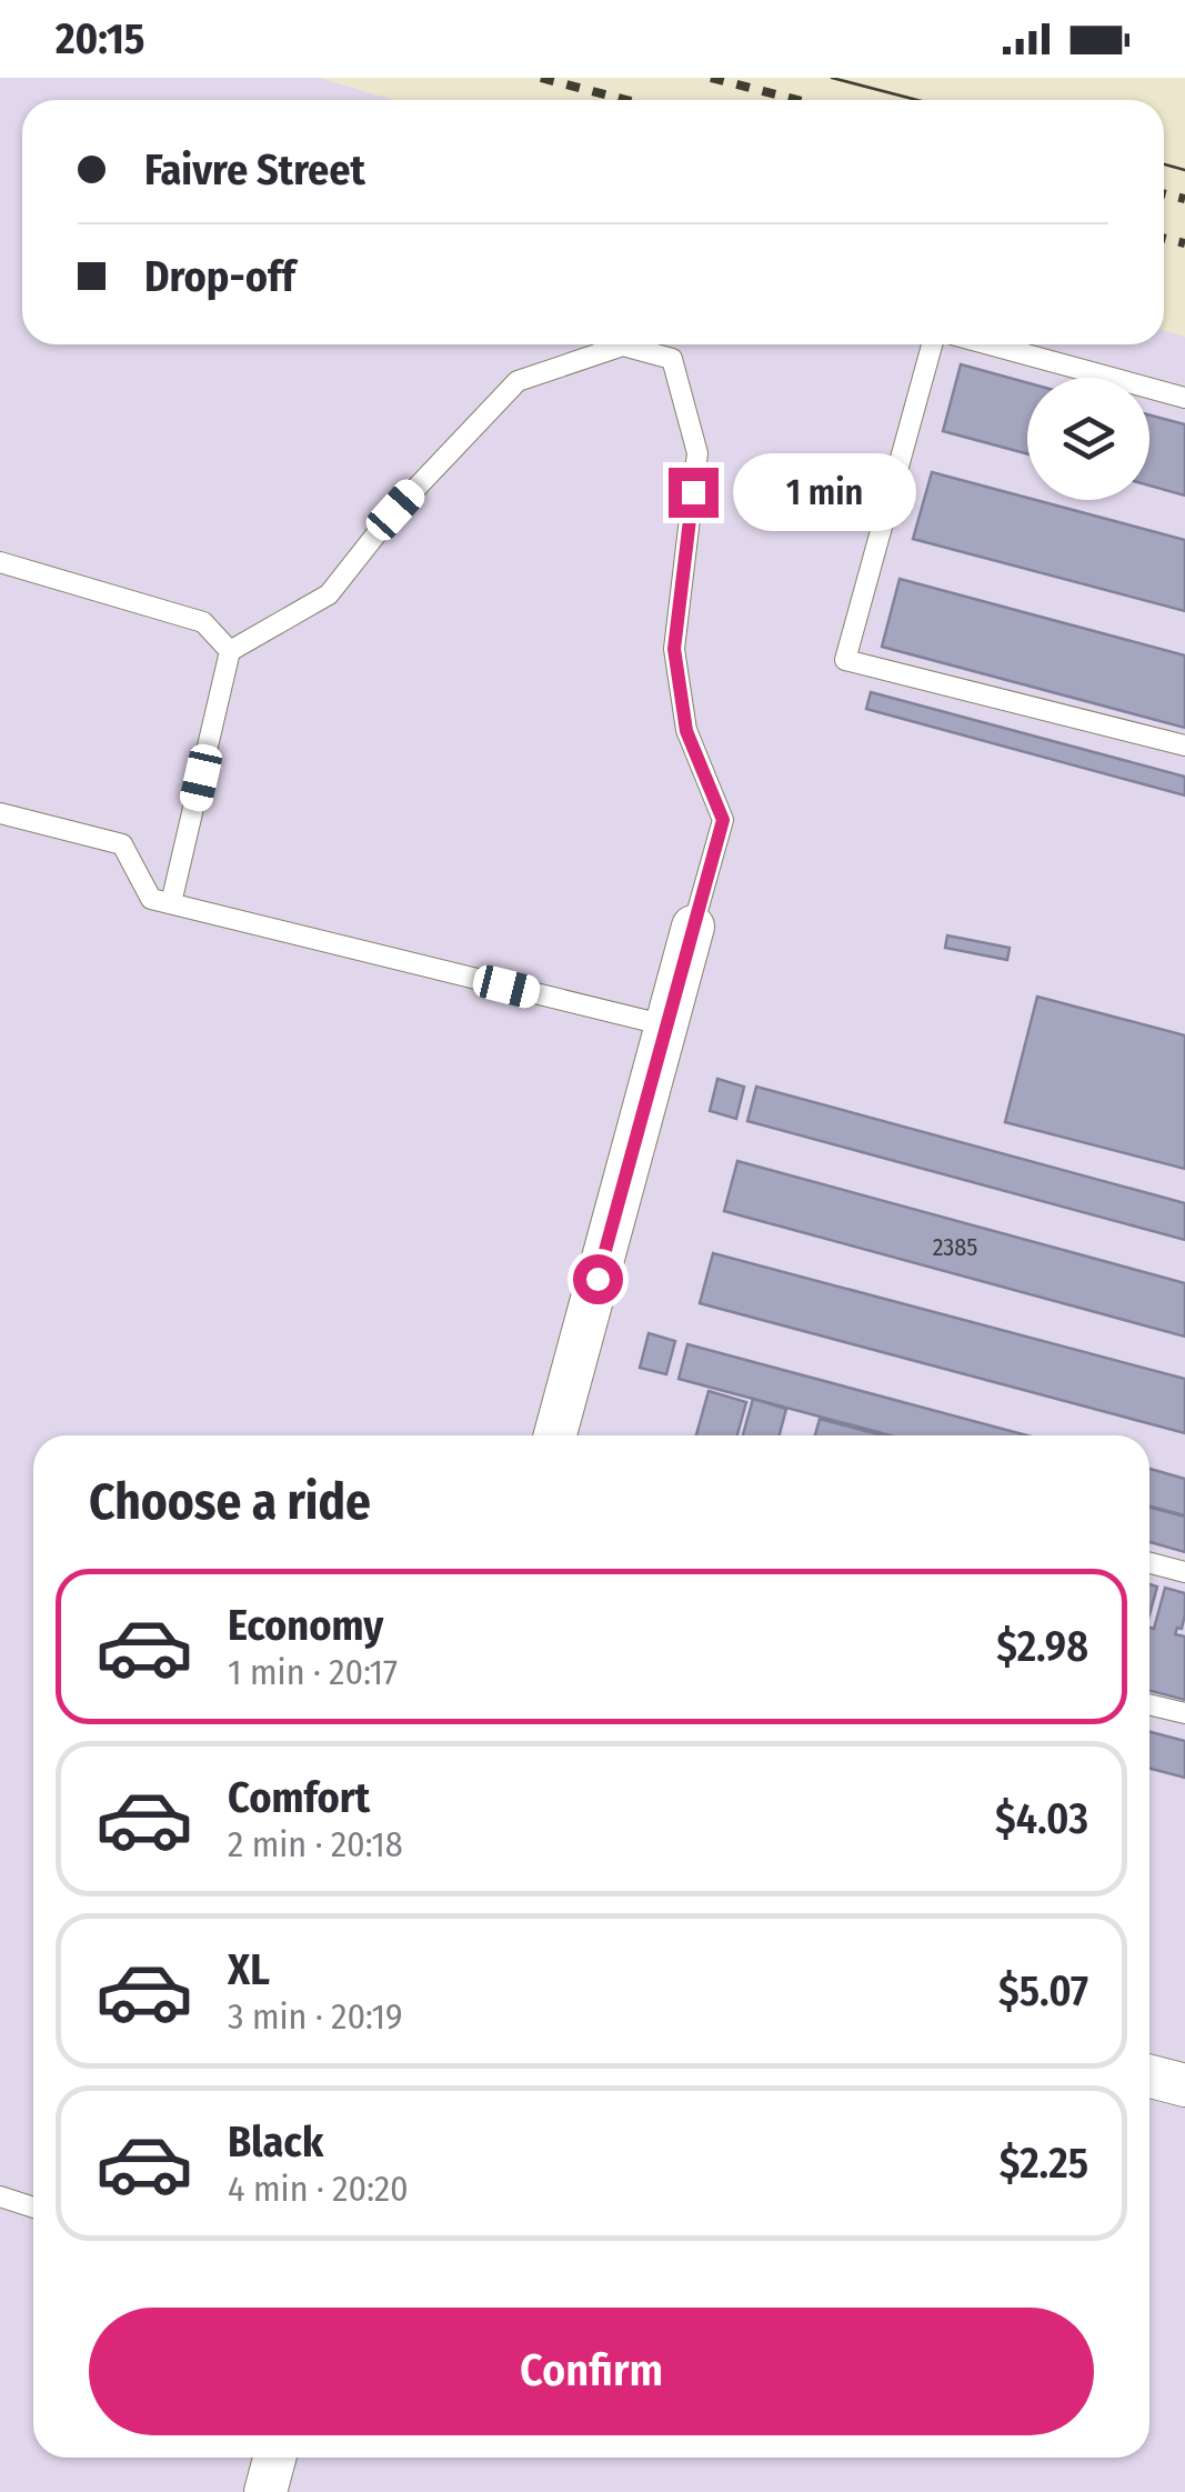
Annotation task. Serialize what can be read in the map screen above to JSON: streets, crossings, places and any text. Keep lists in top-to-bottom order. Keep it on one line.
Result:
{"house_numbers":["2385"],"page":{"status":"20:15","banner":["Faivre Street","Drop-off"],"bubble":"1 min","heading":"Choose a ride","list":[{"name":"Economy","note":"1 min · 20:17","value":"$2.98"},{"name":"Comfort","note":"2 min · 20:18","value":"$4.03"},{"name":"XL","note":"3 min · 20:19","value":"$5.07"},{"name":"Black","note":"4 min · 20:20","value":"$2.25"}],"buttons":"Confirm"}}
